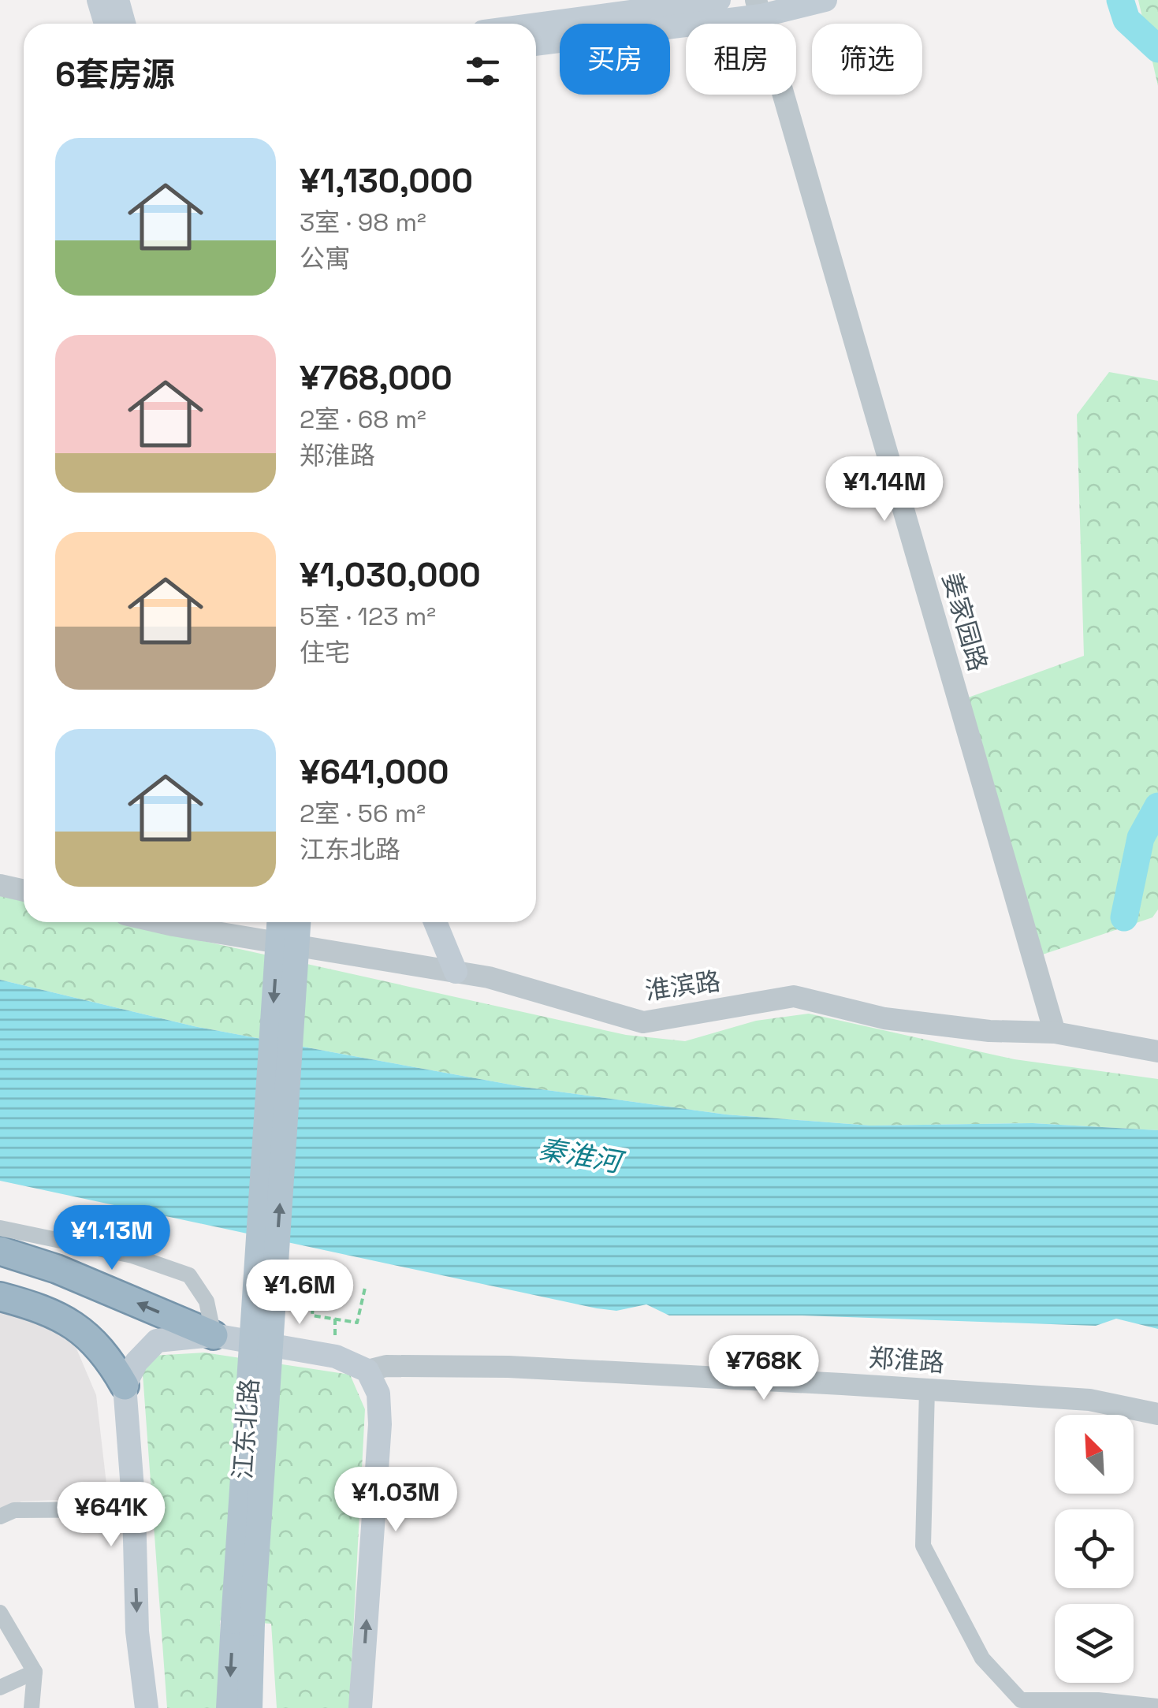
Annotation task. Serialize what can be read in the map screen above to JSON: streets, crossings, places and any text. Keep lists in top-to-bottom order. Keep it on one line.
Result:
{"streets":{"main road":["江东北路"],"street":["姜家园路","淮滨路","郑淮路"]},"crossings":[["姜家园路","淮滨路"]],"water":["秦淮河"],"north":"top left","page":{"chip":["买房","租房","筛选"],"heading":"6套房源","list":[{"name":"¥1,130,000","note":"3室 · 98 m² · 公寓"},{"name":"¥768,000","note":"2室 · 68 m² · 郑淮路"},{"name":"¥1,030,000","note":"5室 · 123 m² · 住宅"},{"name":"¥641,000","note":"2室 · 56 m² · 江东北路"}],"price":["¥1.14M","¥1.13M","¥1.6M","¥768K","¥1.03M","¥641K"]}}
